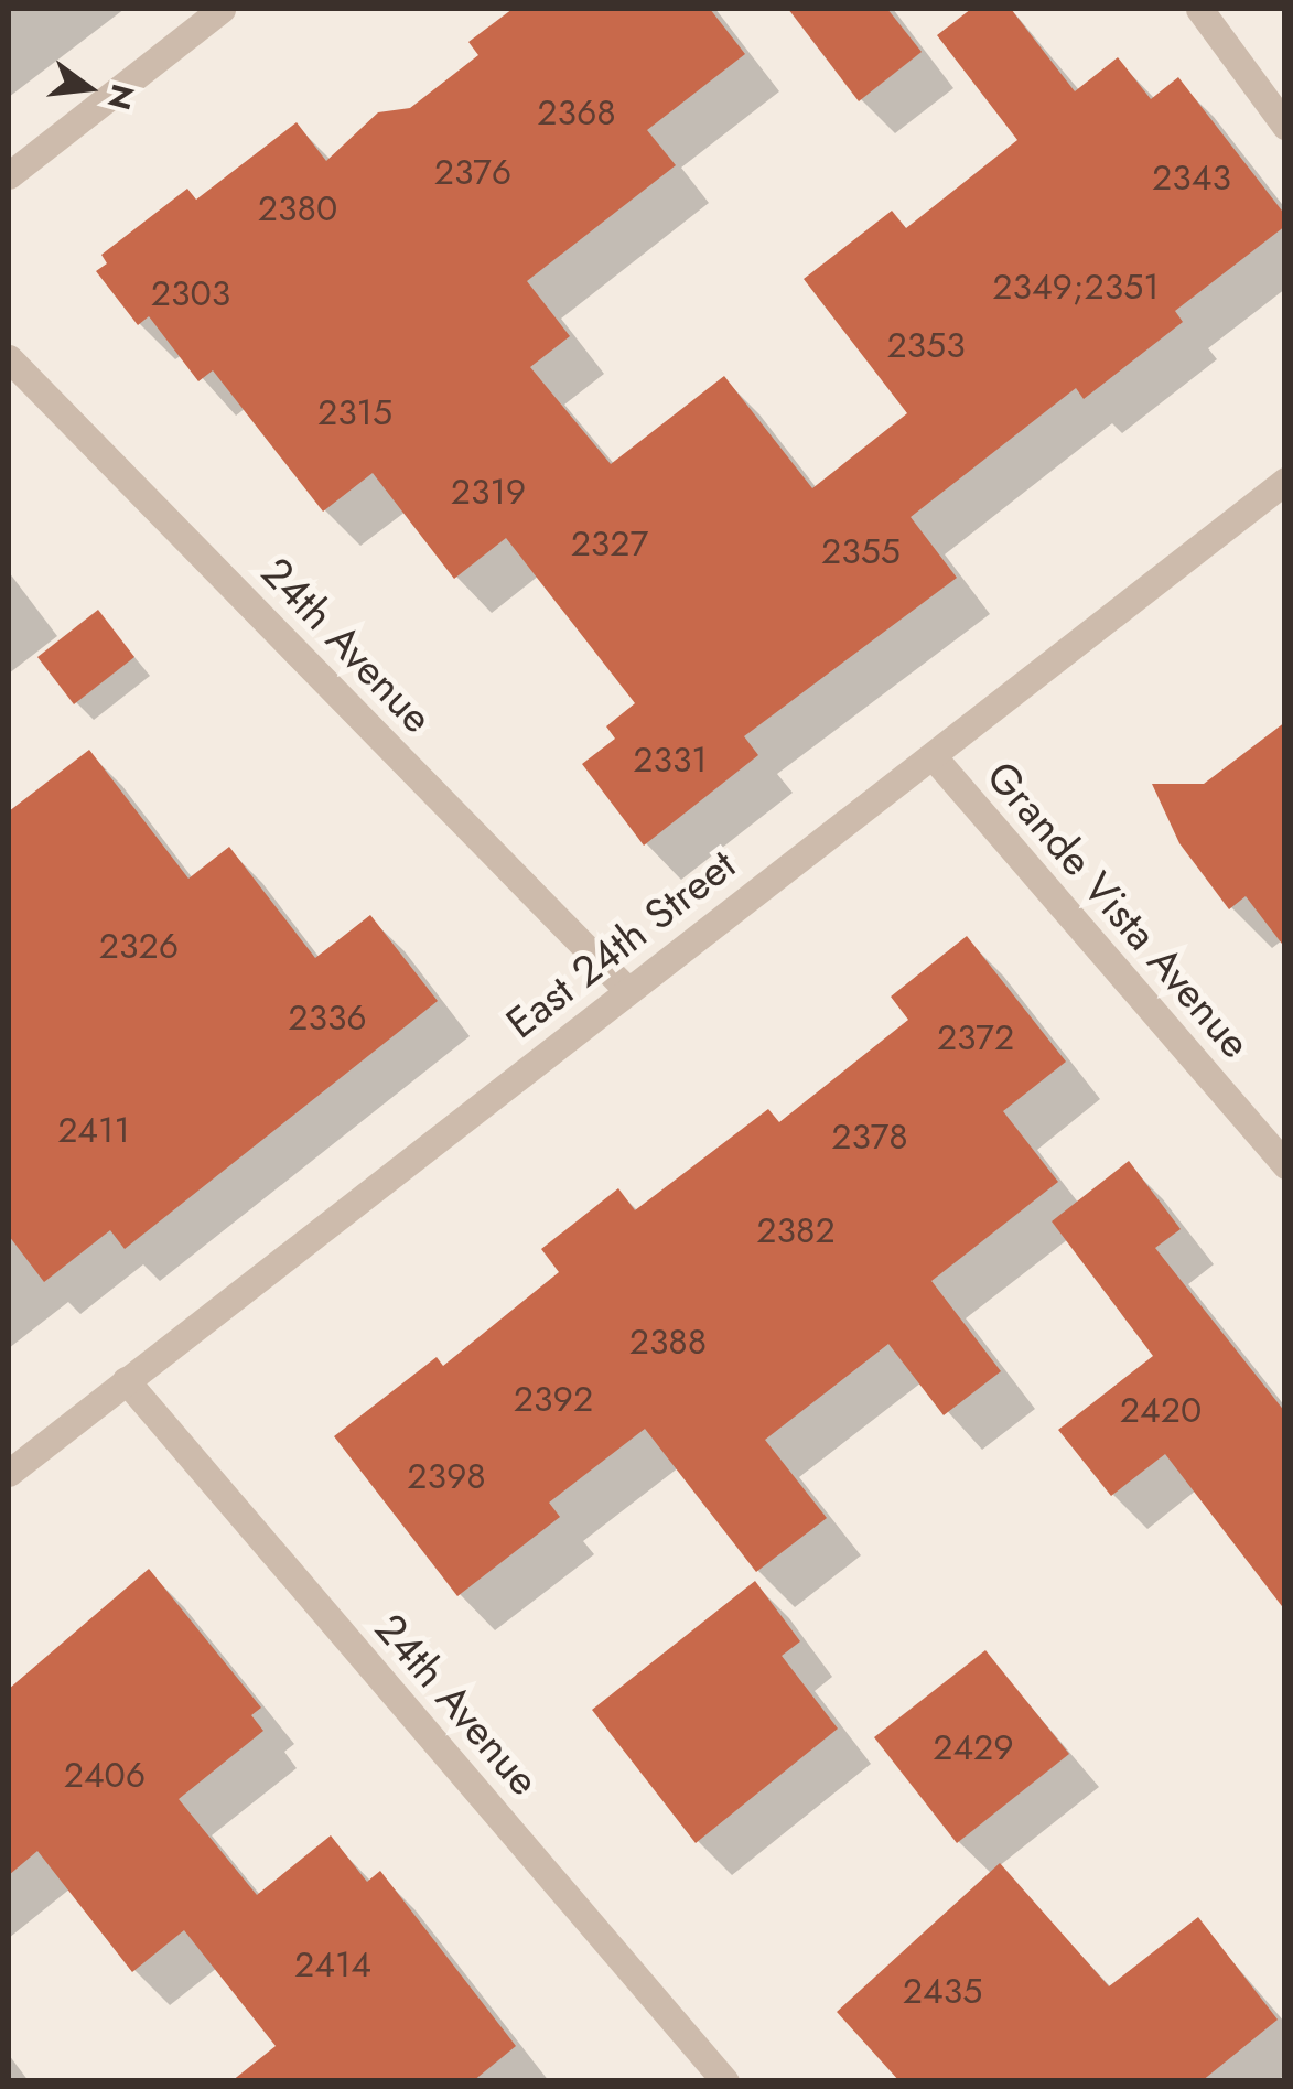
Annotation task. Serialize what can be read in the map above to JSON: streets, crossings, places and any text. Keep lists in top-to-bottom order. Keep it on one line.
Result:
{"streets":{"street":["24th Avenue","Grande Vista Avenue","East 24th Street"]},"crossings":[["24th Avenue","East 24th Street"],["Grande Vista Avenue","East 24th Street"]],"house_numbers":["2368","2376","2343","2380","2349;2351","2303","2353","2315","2319","2327","2355","2331","2326","2336","2372","2411","2378","2382","2388","2392","2420","2398","2429","2406","2414","2435"],"north":"right"}
